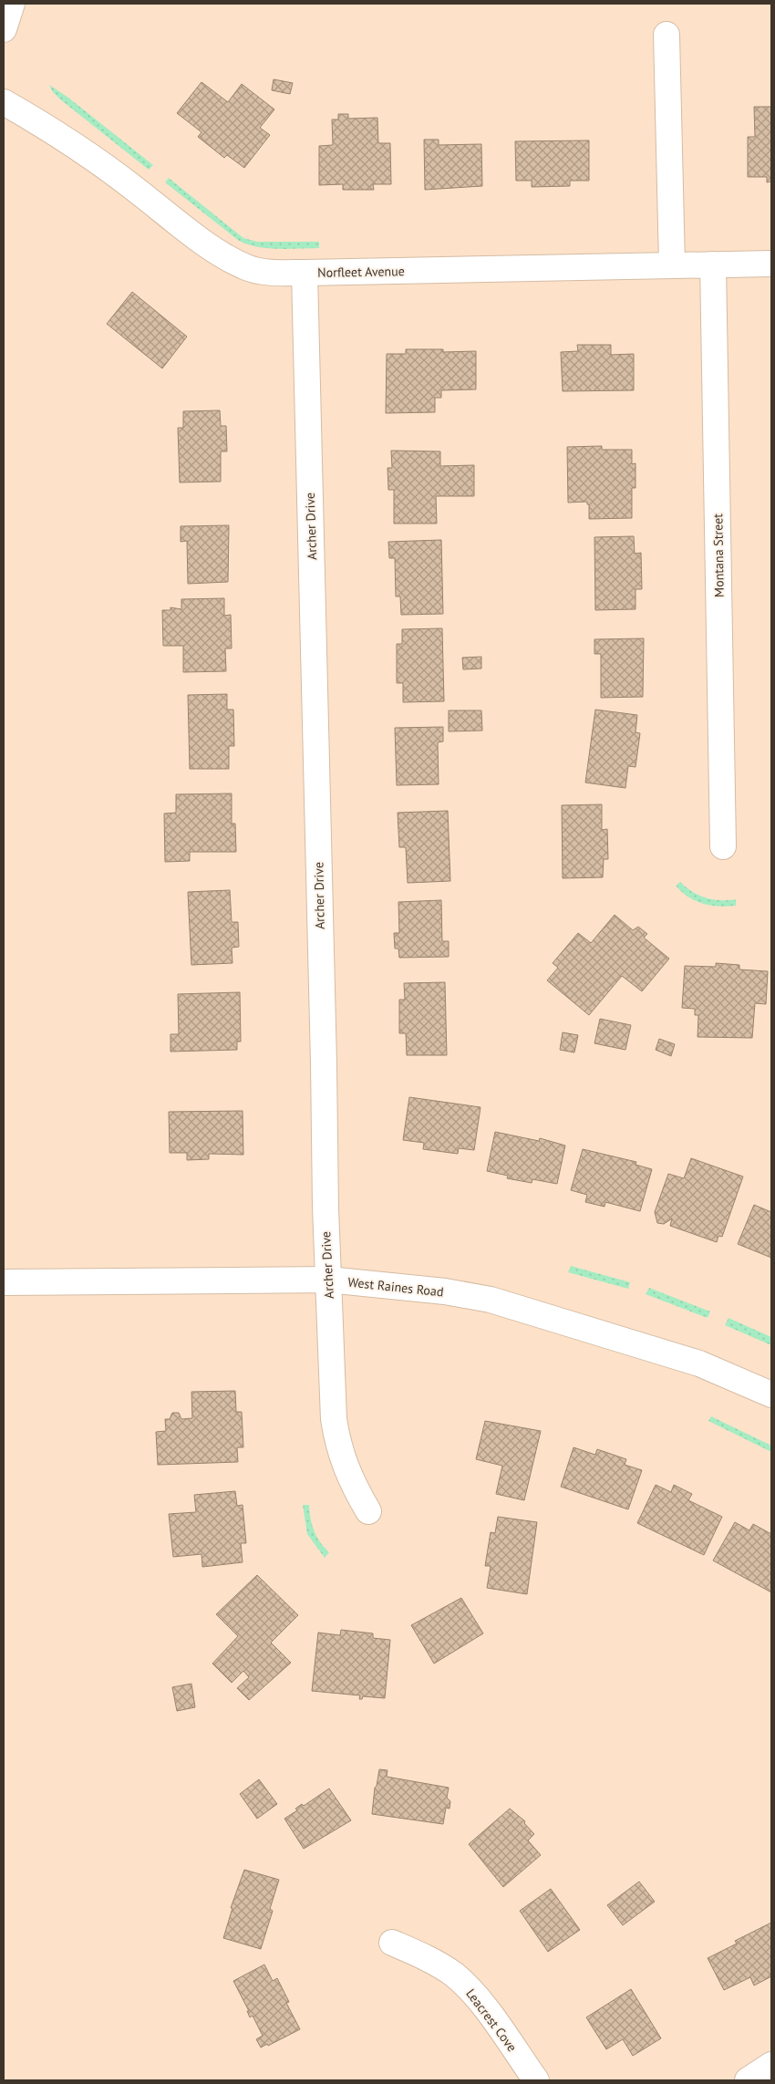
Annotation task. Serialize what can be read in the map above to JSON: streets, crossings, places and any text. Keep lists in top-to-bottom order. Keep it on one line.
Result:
{"streets":{"street":["Norfleet Avenue","Archer Drive","Montana Street","West Raines Road","Leacrest Cove"]},"crossings":[["Norfleet Avenue","Archer Drive"],["Norfleet Avenue","Montana Street"],["Archer Drive","West Raines Road"]]}
